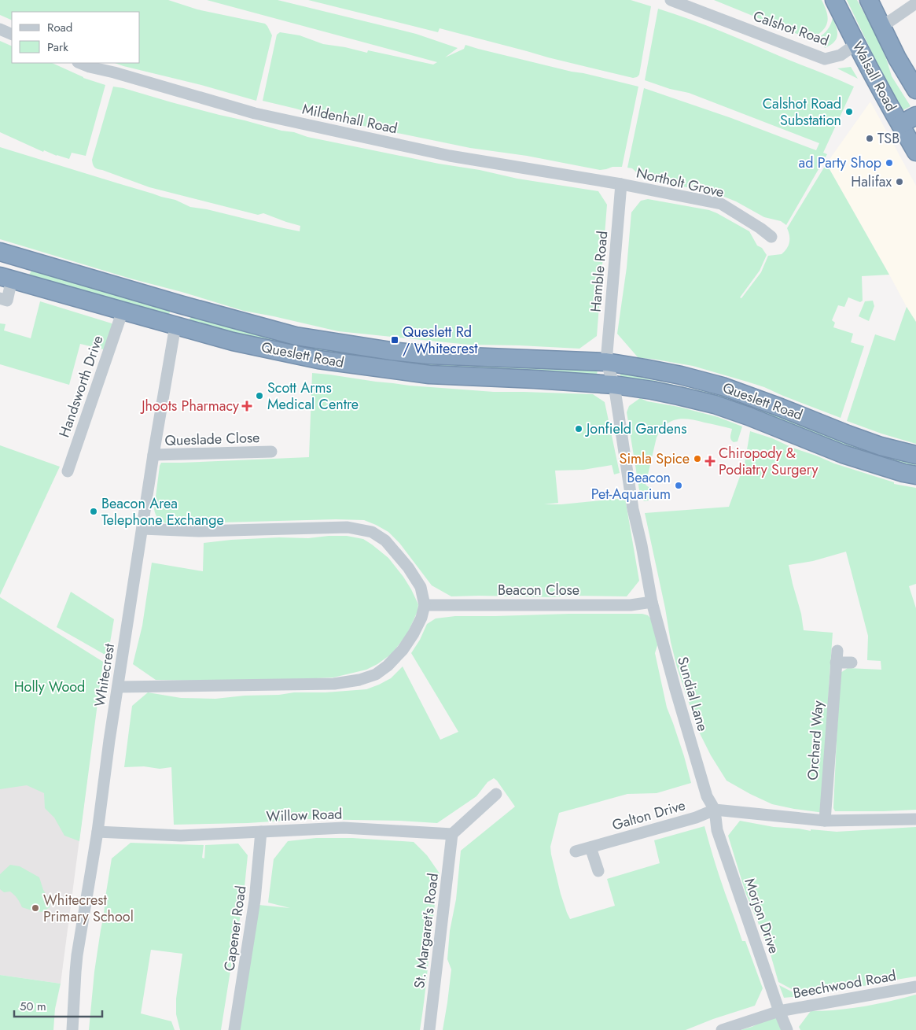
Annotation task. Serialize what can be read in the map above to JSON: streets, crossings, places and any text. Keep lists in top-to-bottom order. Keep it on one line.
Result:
{"streets":{"highway":["Walsall Road","Queslett Road"],"street":["Calshot Road","Mildenhall Road","Northolt Grove","Hamble Road","Handsworth Drive","Queslade Close","Beacon Close","Whitecrest","Sundial Lane","Orchard Way","Willow Road","Galton Drive","Morjon Drive","Capener Road","St. Margaret's Road","Beechwood Road"]},"crossings":[["Calshot Road","Walsall Road"],["Mildenhall Road","Northolt Grove"],["Mildenhall Road","Hamble Road"],["Northolt Grove","Hamble Road"],["Hamble Road","Queslett Road"],["Queslett Road","Handsworth Drive"],["Queslett Road","Whitecrest"],["Queslett Road","Sundial Lane"],["Queslade Close","Whitecrest"],["Beacon Close","Sundial Lane"],["Whitecrest","Willow Road"],["Sundial Lane","Galton Drive"],["Sundial Lane","Morjon Drive"],["Willow Road","Capener Road"],["Willow Road","St. Margaret's Road"],["Galton Drive","Morjon Drive"],["Morjon Drive","Beechwood Road"]],"parks":["Holly Wood"],"places":{"other":["Calshot Road Substation","TSB","ad Party Shop","Halifax","Scott Arms Medical Centre","Jonfield Gardens","Simla Spice","Beacon Pet-Aquarium","Beacon Area Telephone Exchange","Whitecrest Primary School"],"transit":["Queslett Rd / Whitecrest"],"health":["Jhoots Pharmacy","Chiropody & Podiatry Surgery"]},"legend":["Road","Park"],"scale_bar":"50 m"}
